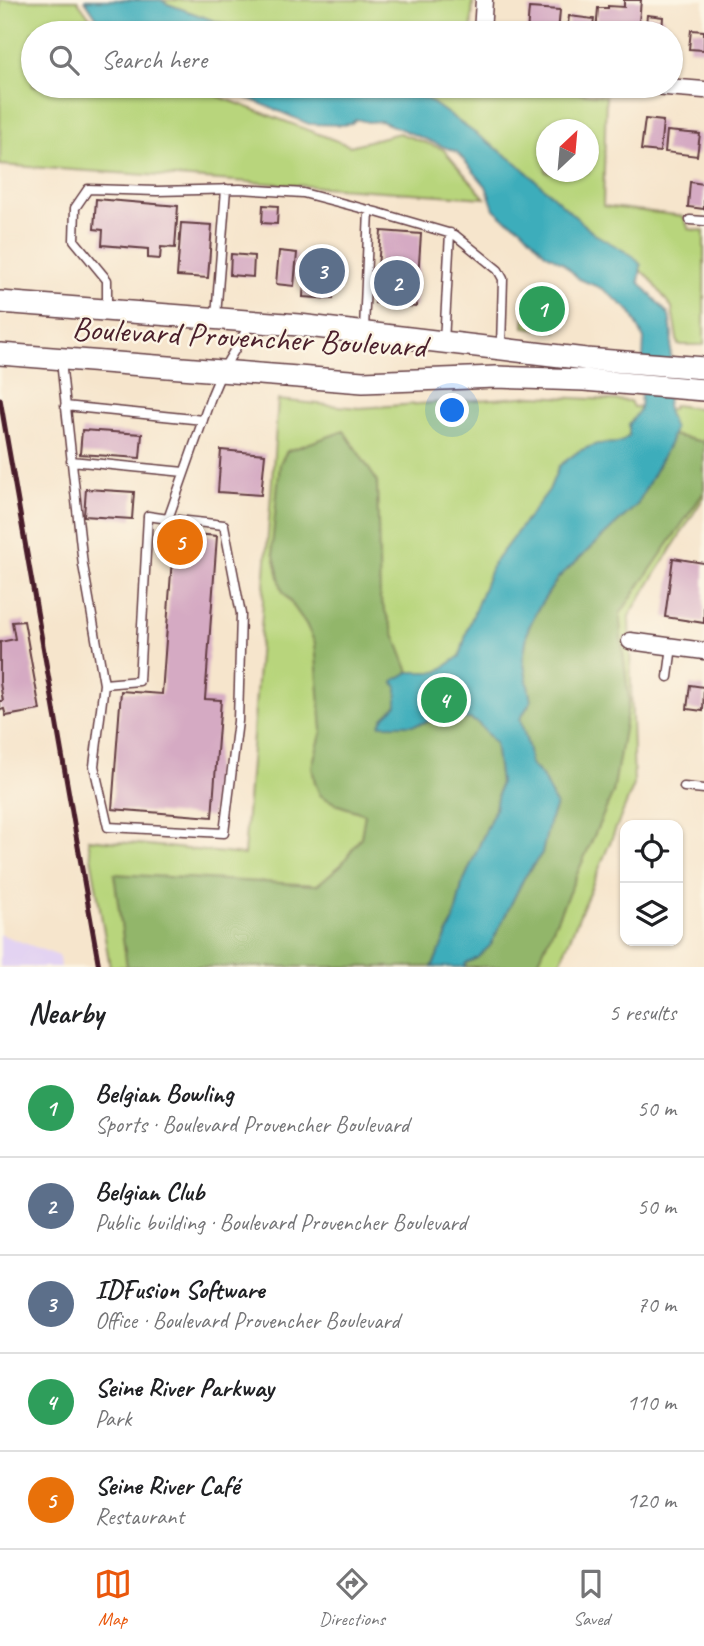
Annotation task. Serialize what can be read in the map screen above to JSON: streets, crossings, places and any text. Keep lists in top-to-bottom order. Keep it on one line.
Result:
{"streets":{"main road":["Boulevard Provencher Boulevard"]},"north":"top right","page":{"search":"Search here","pins":["3","2","1","5","4"],"heading":["Nearby","5 results"],"list":[{"mark":"1","name":"Belgian Bowling","note":"Sports · Boulevard Provencher Boulevard","value":"50 m"},{"mark":"2","name":"Belgian Club","note":"Public building · Boulevard Provencher Boulevard","value":"50 m"},{"mark":"3","name":"IDFusion Software","note":"Office · Boulevard Provencher Boulevard","value":"70 m"},{"mark":"4","name":"Seine River Parkway","note":"Park","value":"110 m"},{"mark":"5","name":"Seine River Café","note":"Restaurant","value":"120 m"}],"nav":["Map","Directions","Saved"]}}
